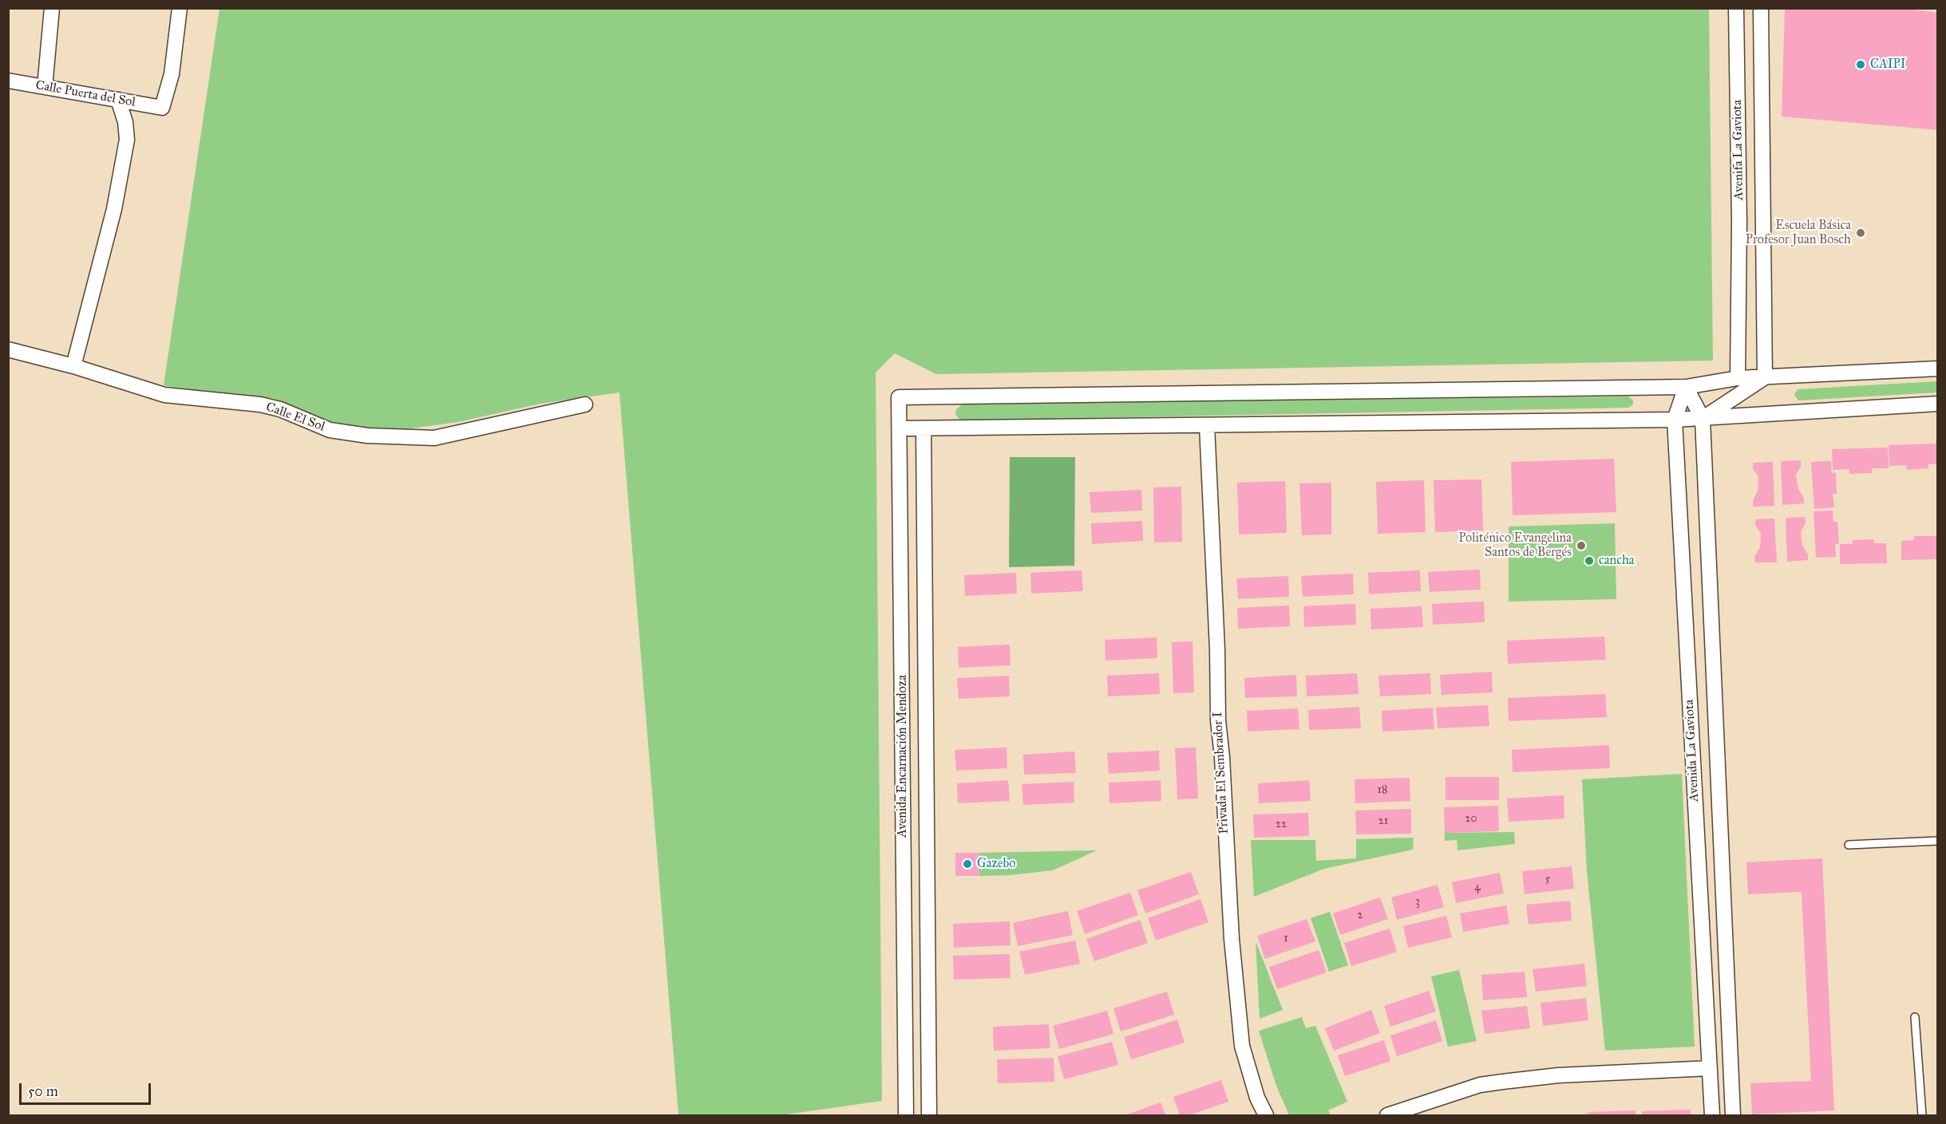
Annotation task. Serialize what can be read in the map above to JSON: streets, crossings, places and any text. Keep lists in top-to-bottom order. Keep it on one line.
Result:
{"streets":{"street":["Calle Puerta del Sol","Avenifa La Gaviota","Calle El Sol","Avenida La Gaviota","Avenida Encarnación Mendoza","Privada El Sembrador I"]},"crossings":[["Avenida La Gaviota","Avenida Encarnación Mendoza"]],"places":["CAIPI","Escuela Básica Profesor Juan Bosch","Politénico Evangelina Santos de Bergés","cancha","Gazebo"],"house_numbers":["18","20","21","22","5","4","3","2","1"],"scale_bar":"50 m"}
